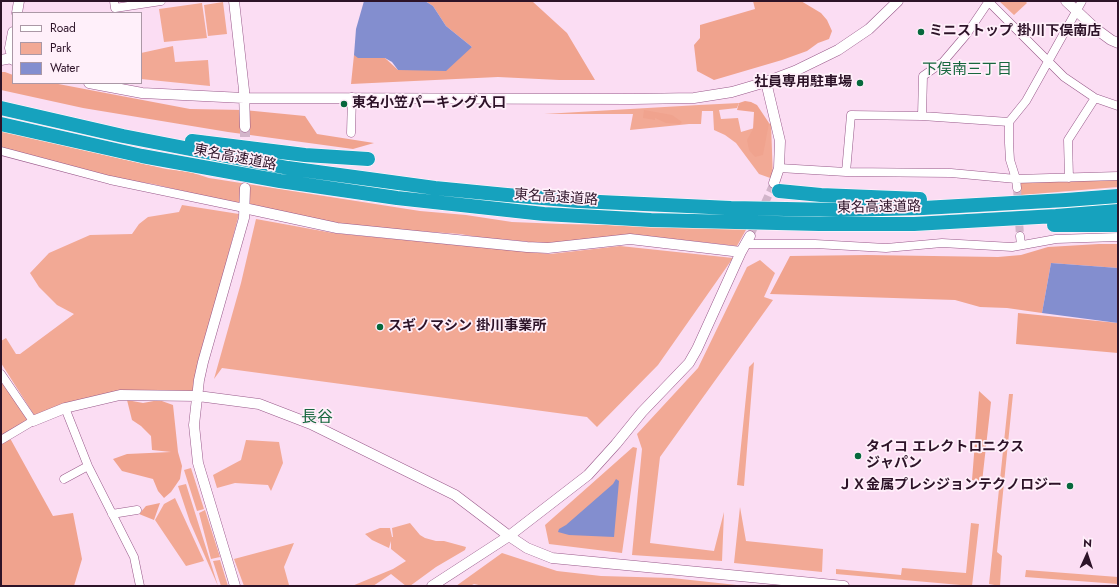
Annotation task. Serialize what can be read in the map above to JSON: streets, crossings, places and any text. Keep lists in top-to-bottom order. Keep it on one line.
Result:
{"streets":{"highway":["東名高速道路"]},"districts":["下俣南三丁目","長谷"],"places":["ミニストップ 掛川下俣南店","社員専用駐車場","東名小笠パーキング入口","スギノマシン 掛川事業所","タイコ エレクトロニクス ジャパン","ＪＸ金属プレシジョンテクノロジー"],"legend":["Road","Park","Water"],"north":"top"}
